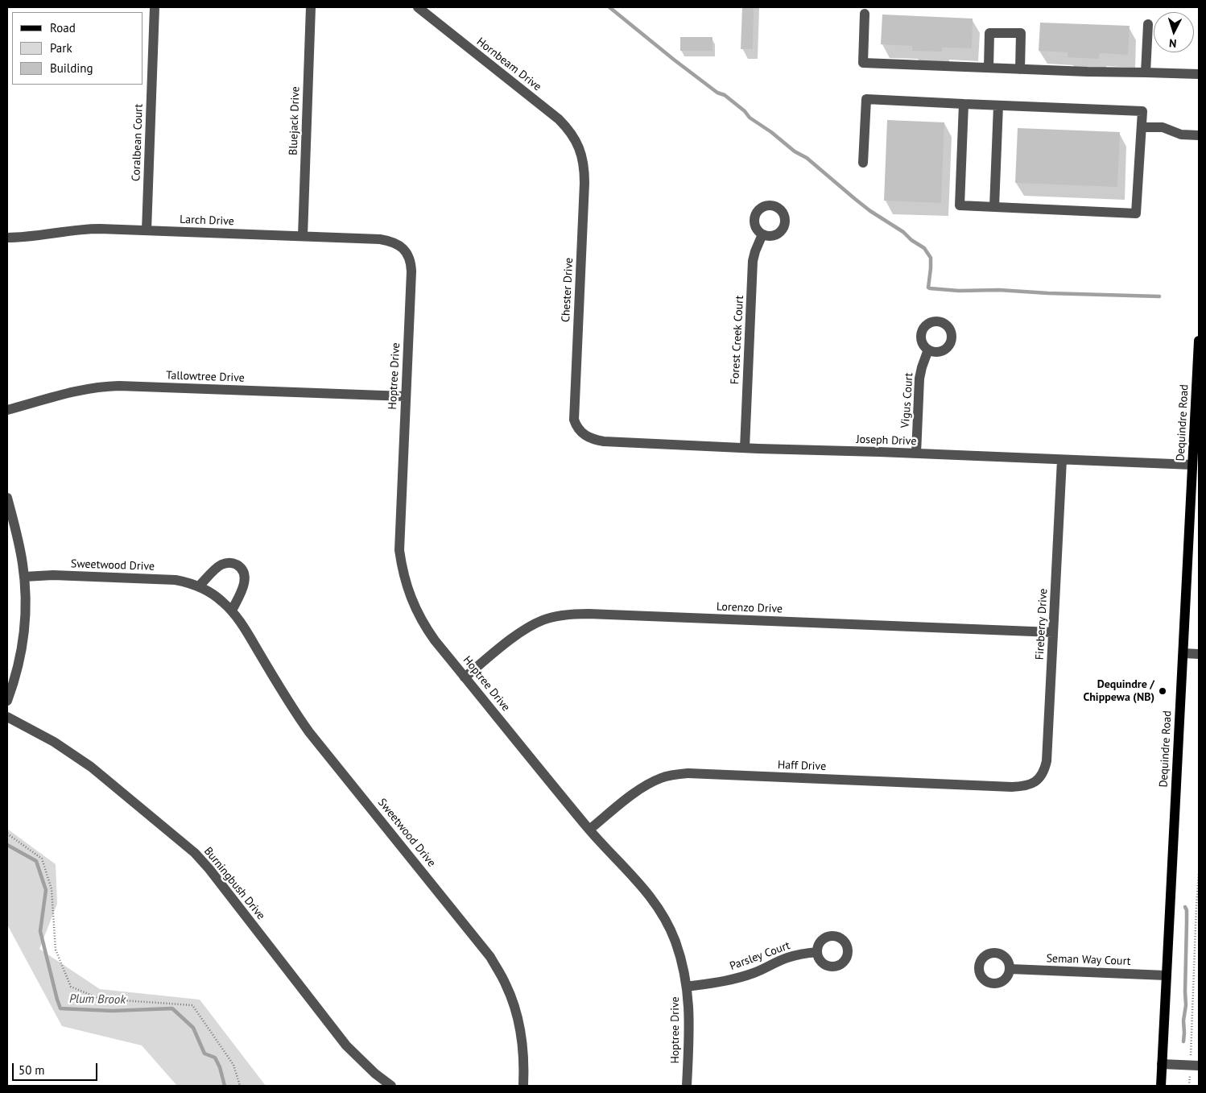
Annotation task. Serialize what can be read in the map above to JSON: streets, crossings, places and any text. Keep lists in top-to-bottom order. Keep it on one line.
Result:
{"streets":{"main road":["Dequindre Road"],"street":["Hornbeam Drive","Bluejack Drive","Coralbean Court","Larch Drive","Chester Drive","Forest Creek Court","Hoptree Drive","Tallowtree Drive","Vigus Court","Joseph Drive","Sweetwood Drive","Lorenzo Drive","Fireberry Drive","Haff Drive","Burningbush Drive","Parsley Court","Seman Way Court"]},"crossings":[["Hornbeam Drive","Chester Drive"],["Bluejack Drive","Larch Drive"],["Coralbean Court","Larch Drive"],["Larch Drive","Hoptree Drive"],["Chester Drive","Joseph Drive"],["Forest Creek Court","Joseph Drive"],["Hoptree Drive","Tallowtree Drive"],["Hoptree Drive","Lorenzo Drive"],["Hoptree Drive","Haff Drive"],["Hoptree Drive","Parsley Court"],["Vigus Court","Joseph Drive"],["Dequindre Road","Joseph Drive"],["Dequindre Road","Seman Way Court"],["Joseph Drive","Fireberry Drive"],["Lorenzo Drive","Fireberry Drive"],["Fireberry Drive","Haff Drive"]],"water":["Plum Brook"],"places":["Dequindre / Chippewa (NB)"],"legend":["Road","Park","Building"],"scale_bar":"50 m","north":"bottom"}
